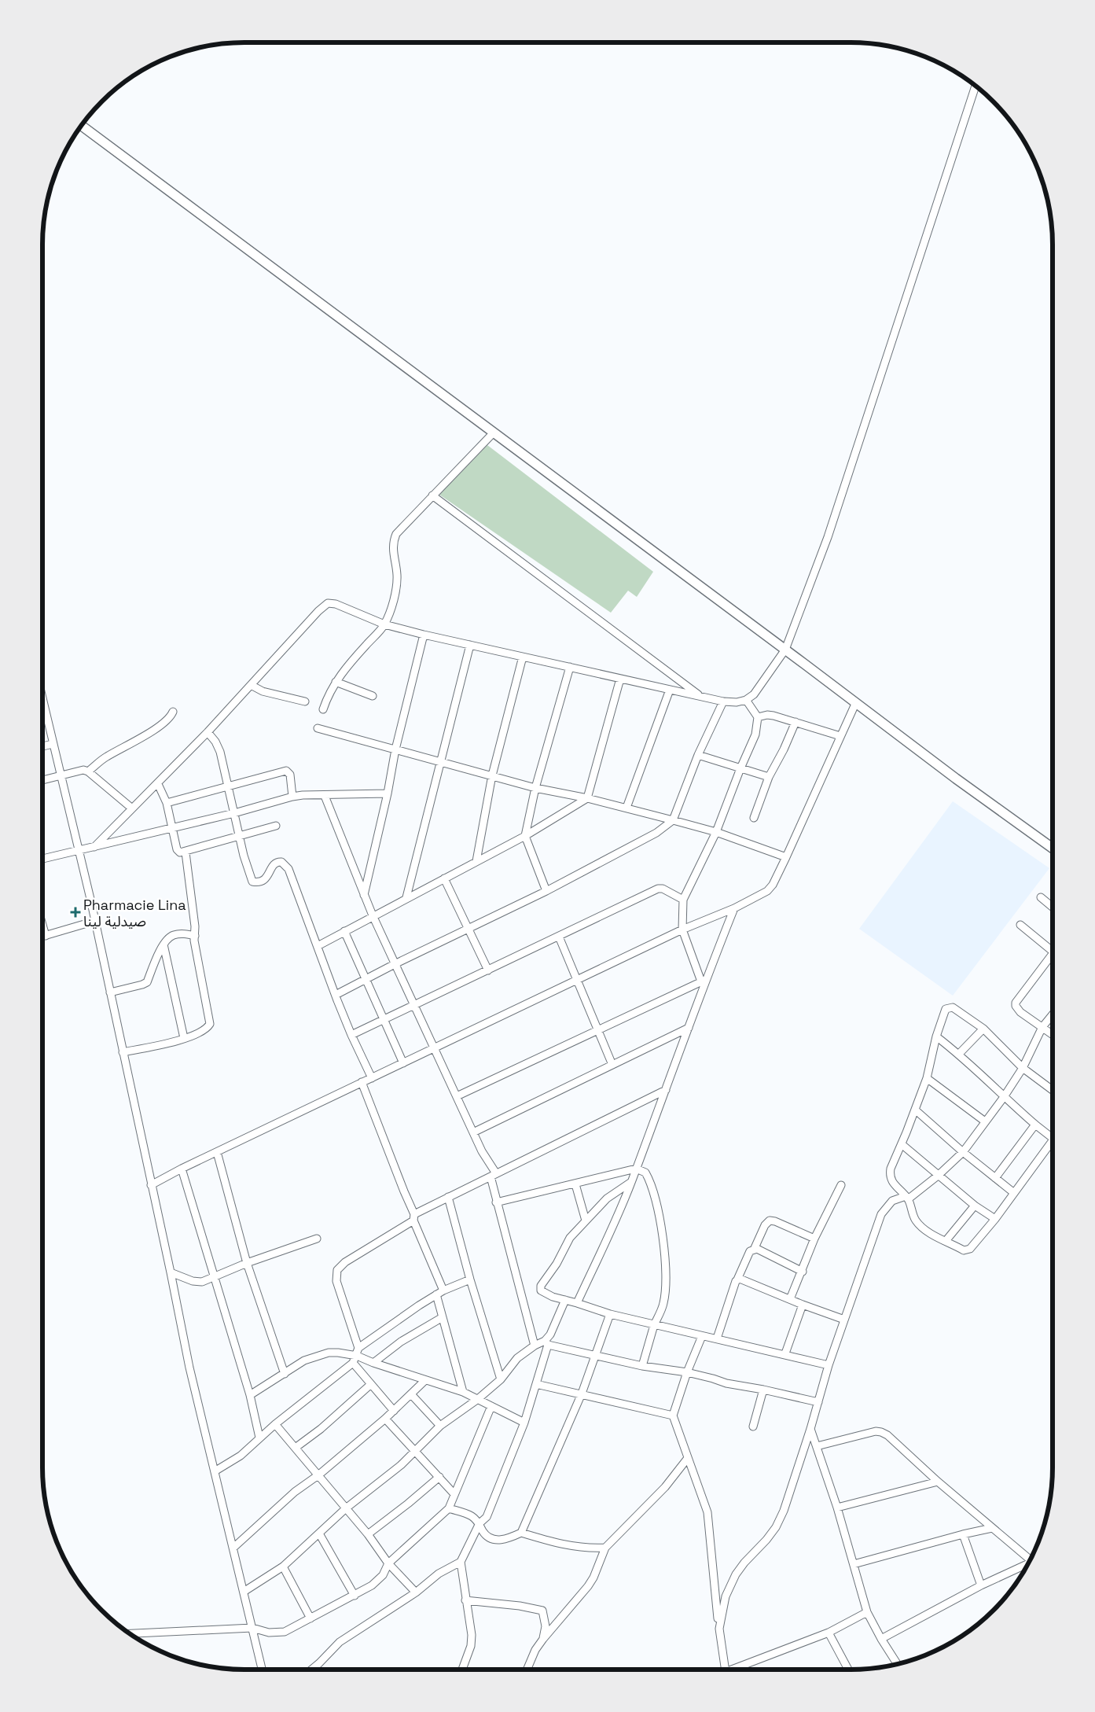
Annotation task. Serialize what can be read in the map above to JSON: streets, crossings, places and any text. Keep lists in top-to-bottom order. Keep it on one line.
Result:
{"places":{"health":["Pharmacie Lina صيدلية لينا"]}}
